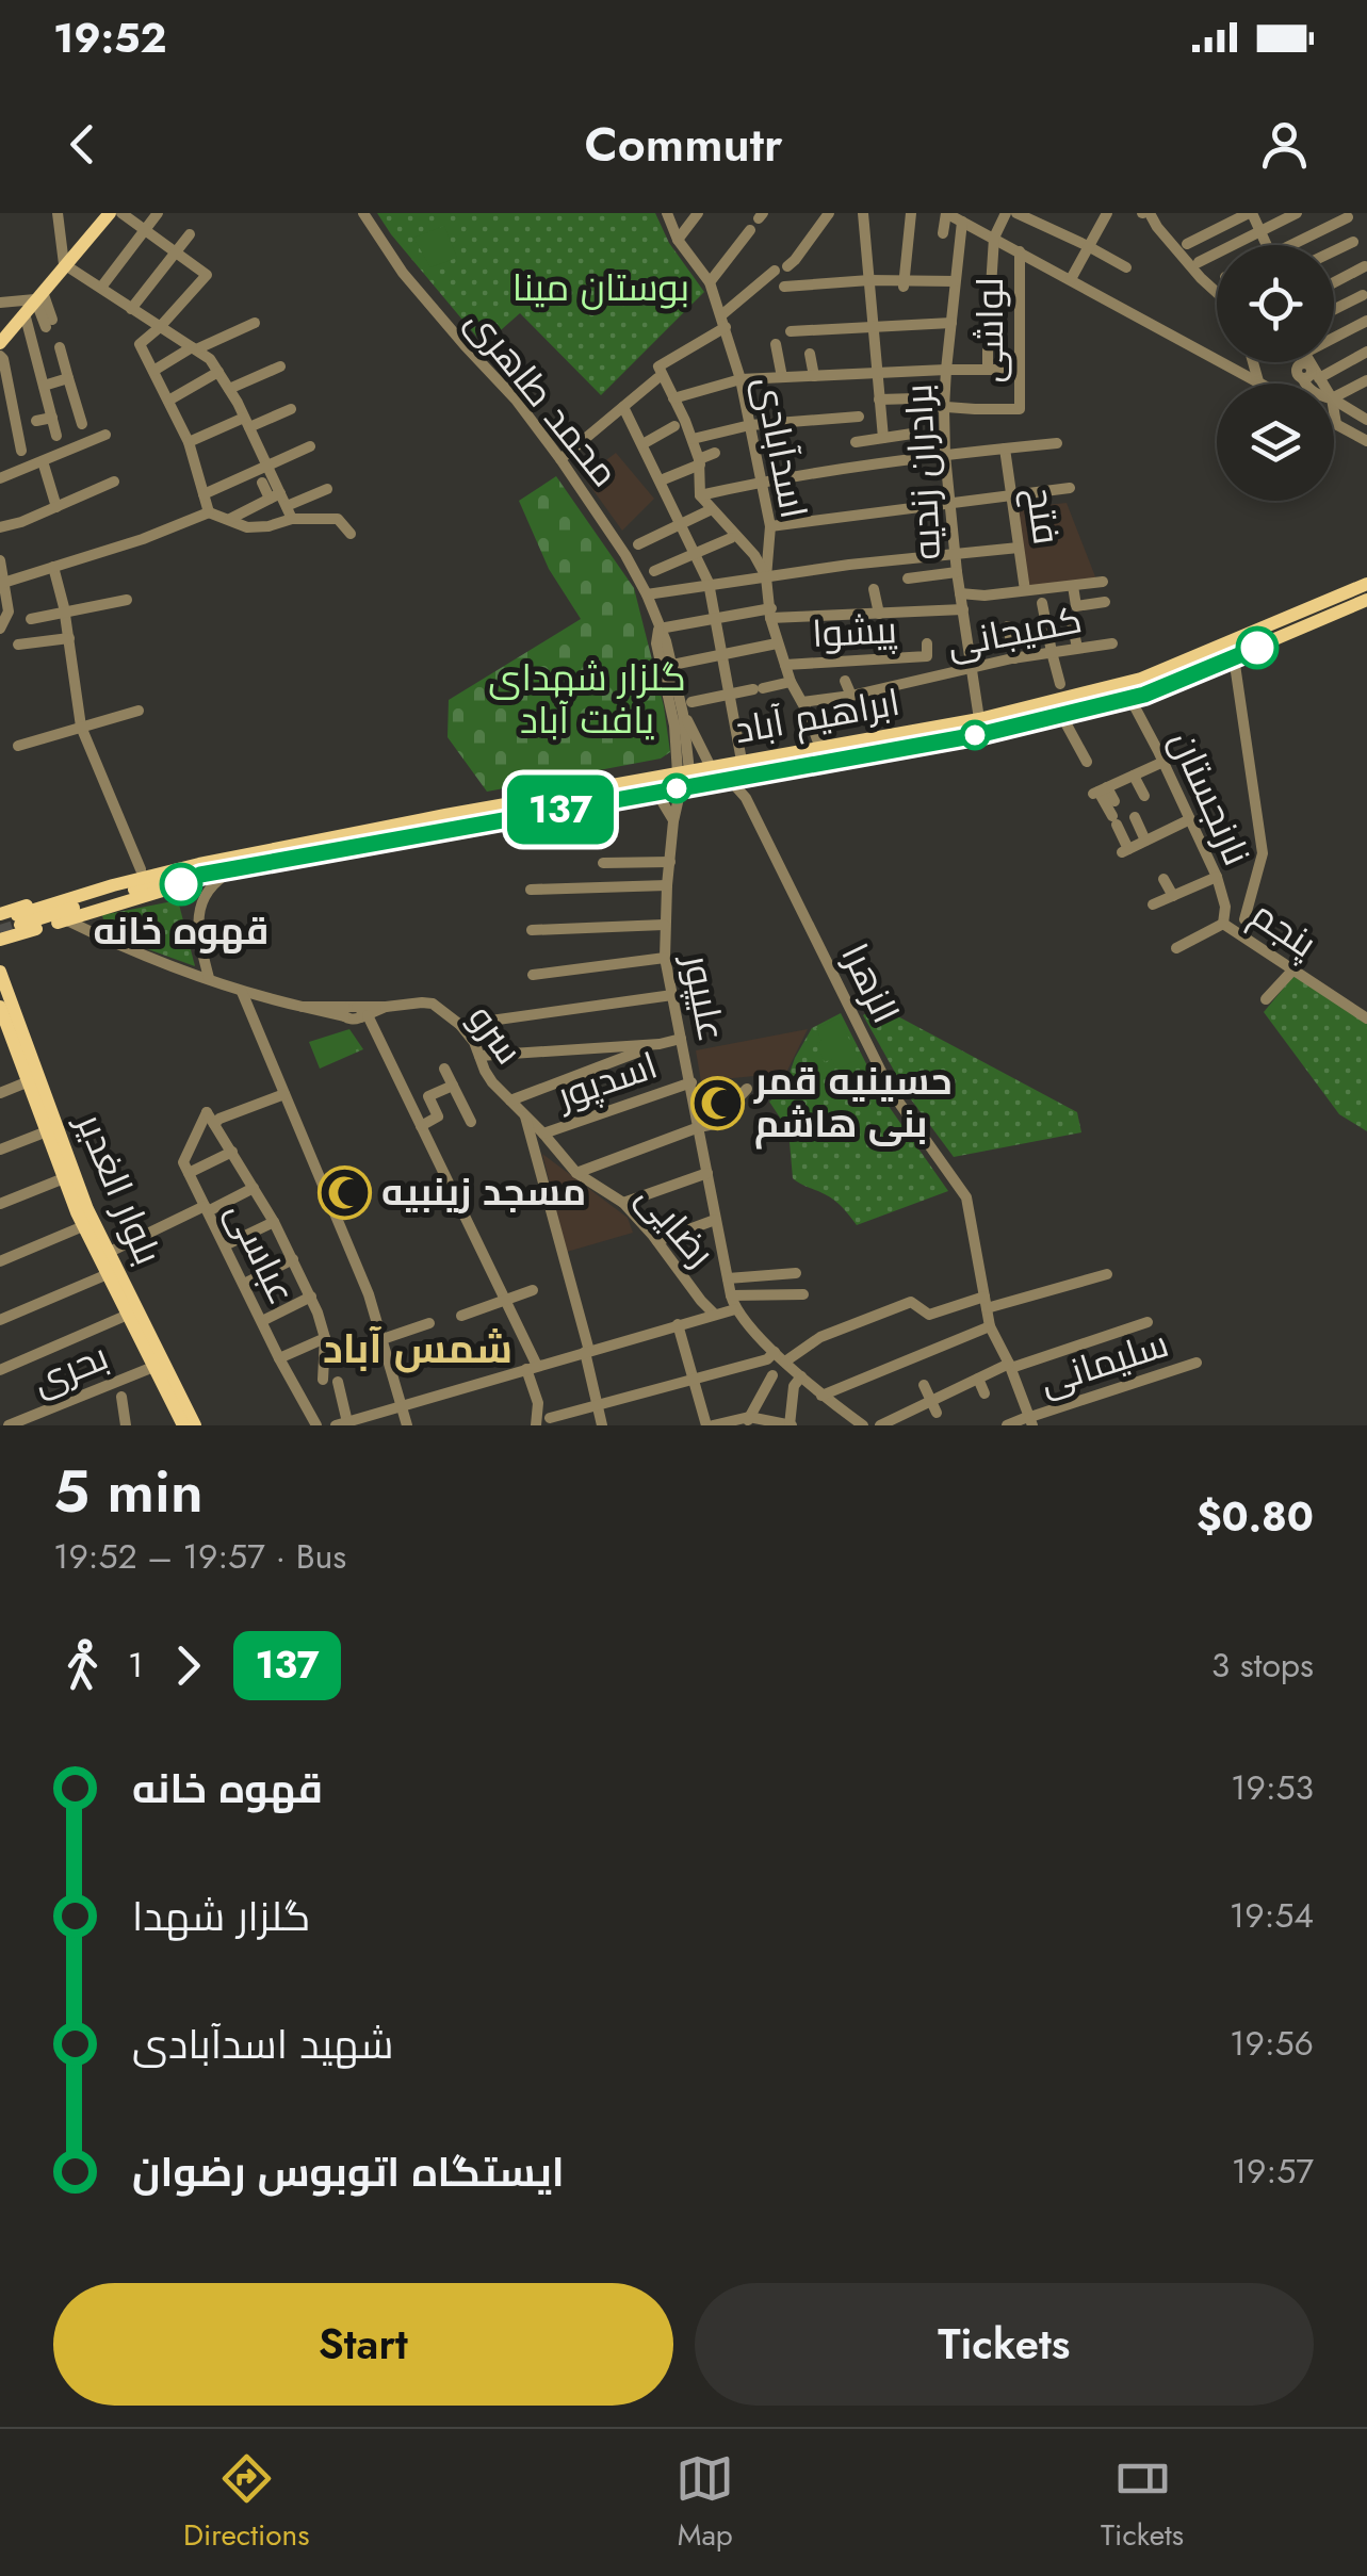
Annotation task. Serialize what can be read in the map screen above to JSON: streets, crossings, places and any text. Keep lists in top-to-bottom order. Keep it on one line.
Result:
{"streets":{"main road":["ابراهیم آباد","بلوار الغدیر"],"street":["لواشی","محمد طاهری","اسدآبادی","برادران زندیه","فتح","پیشوا","کمیجانی","نارنجستان","پنجم","الزهرا","علیپور","سرو","اسدپور","رضایی","عباسی","سلیمانی","بحری"]},"crossings":[["لواشی","برادران زندیه"],["محمد طاهری","ابراهیم آباد"],["محمد طاهری","علیپور"],["اسدآبادی","پیشوا"],["اسدآبادی","کمیجانی"],["اسدآبادی","ابراهیم آباد"],["برادران زندیه","کمیجانی"],["برادران زندیه","ابراهیم آباد"],["ابراهیم آباد","نارنجستان"],["ابراهیم آباد","الزهرا"],["ابراهیم آباد","علیپور"],["نارنجستان","پنجم"],["الزهرا","سلیمانی"],["علیپور","اسدپور"],["سرو","اسدپور"],["سرو","رضایی"],["اسدپور","رضایی"],["بلوار الغدیر","بحری"]],"districts":["شمس آباد"],"parks":["بوستان مینا","گلزار شهدای یافت آباد"],"places":{"other":["قهوه خانه"],"mosque":["حسینیه قمر بنی هاشم","مسجد زینبیه"]},"lines":["bus line 137"],"page":{"status":"19:52","header":"Commutr","on_map":"137","heading":["5 min","19:52 – 19:57 · Bus","$0.80"],"legs":["1","137","3 stops"],"list":[{"name":"قهوه خانه","value":"19:53"},{"name":"گلزار شهدا","value":"19:54"},{"name":"شهید اسدآبادی","value":"19:56"},{"name":"ایستگاه اتوبوس رضوان","value":"19:57"}],"buttons":["Start","Tickets"],"tabs":["Directions","Map","Tickets"]}}
